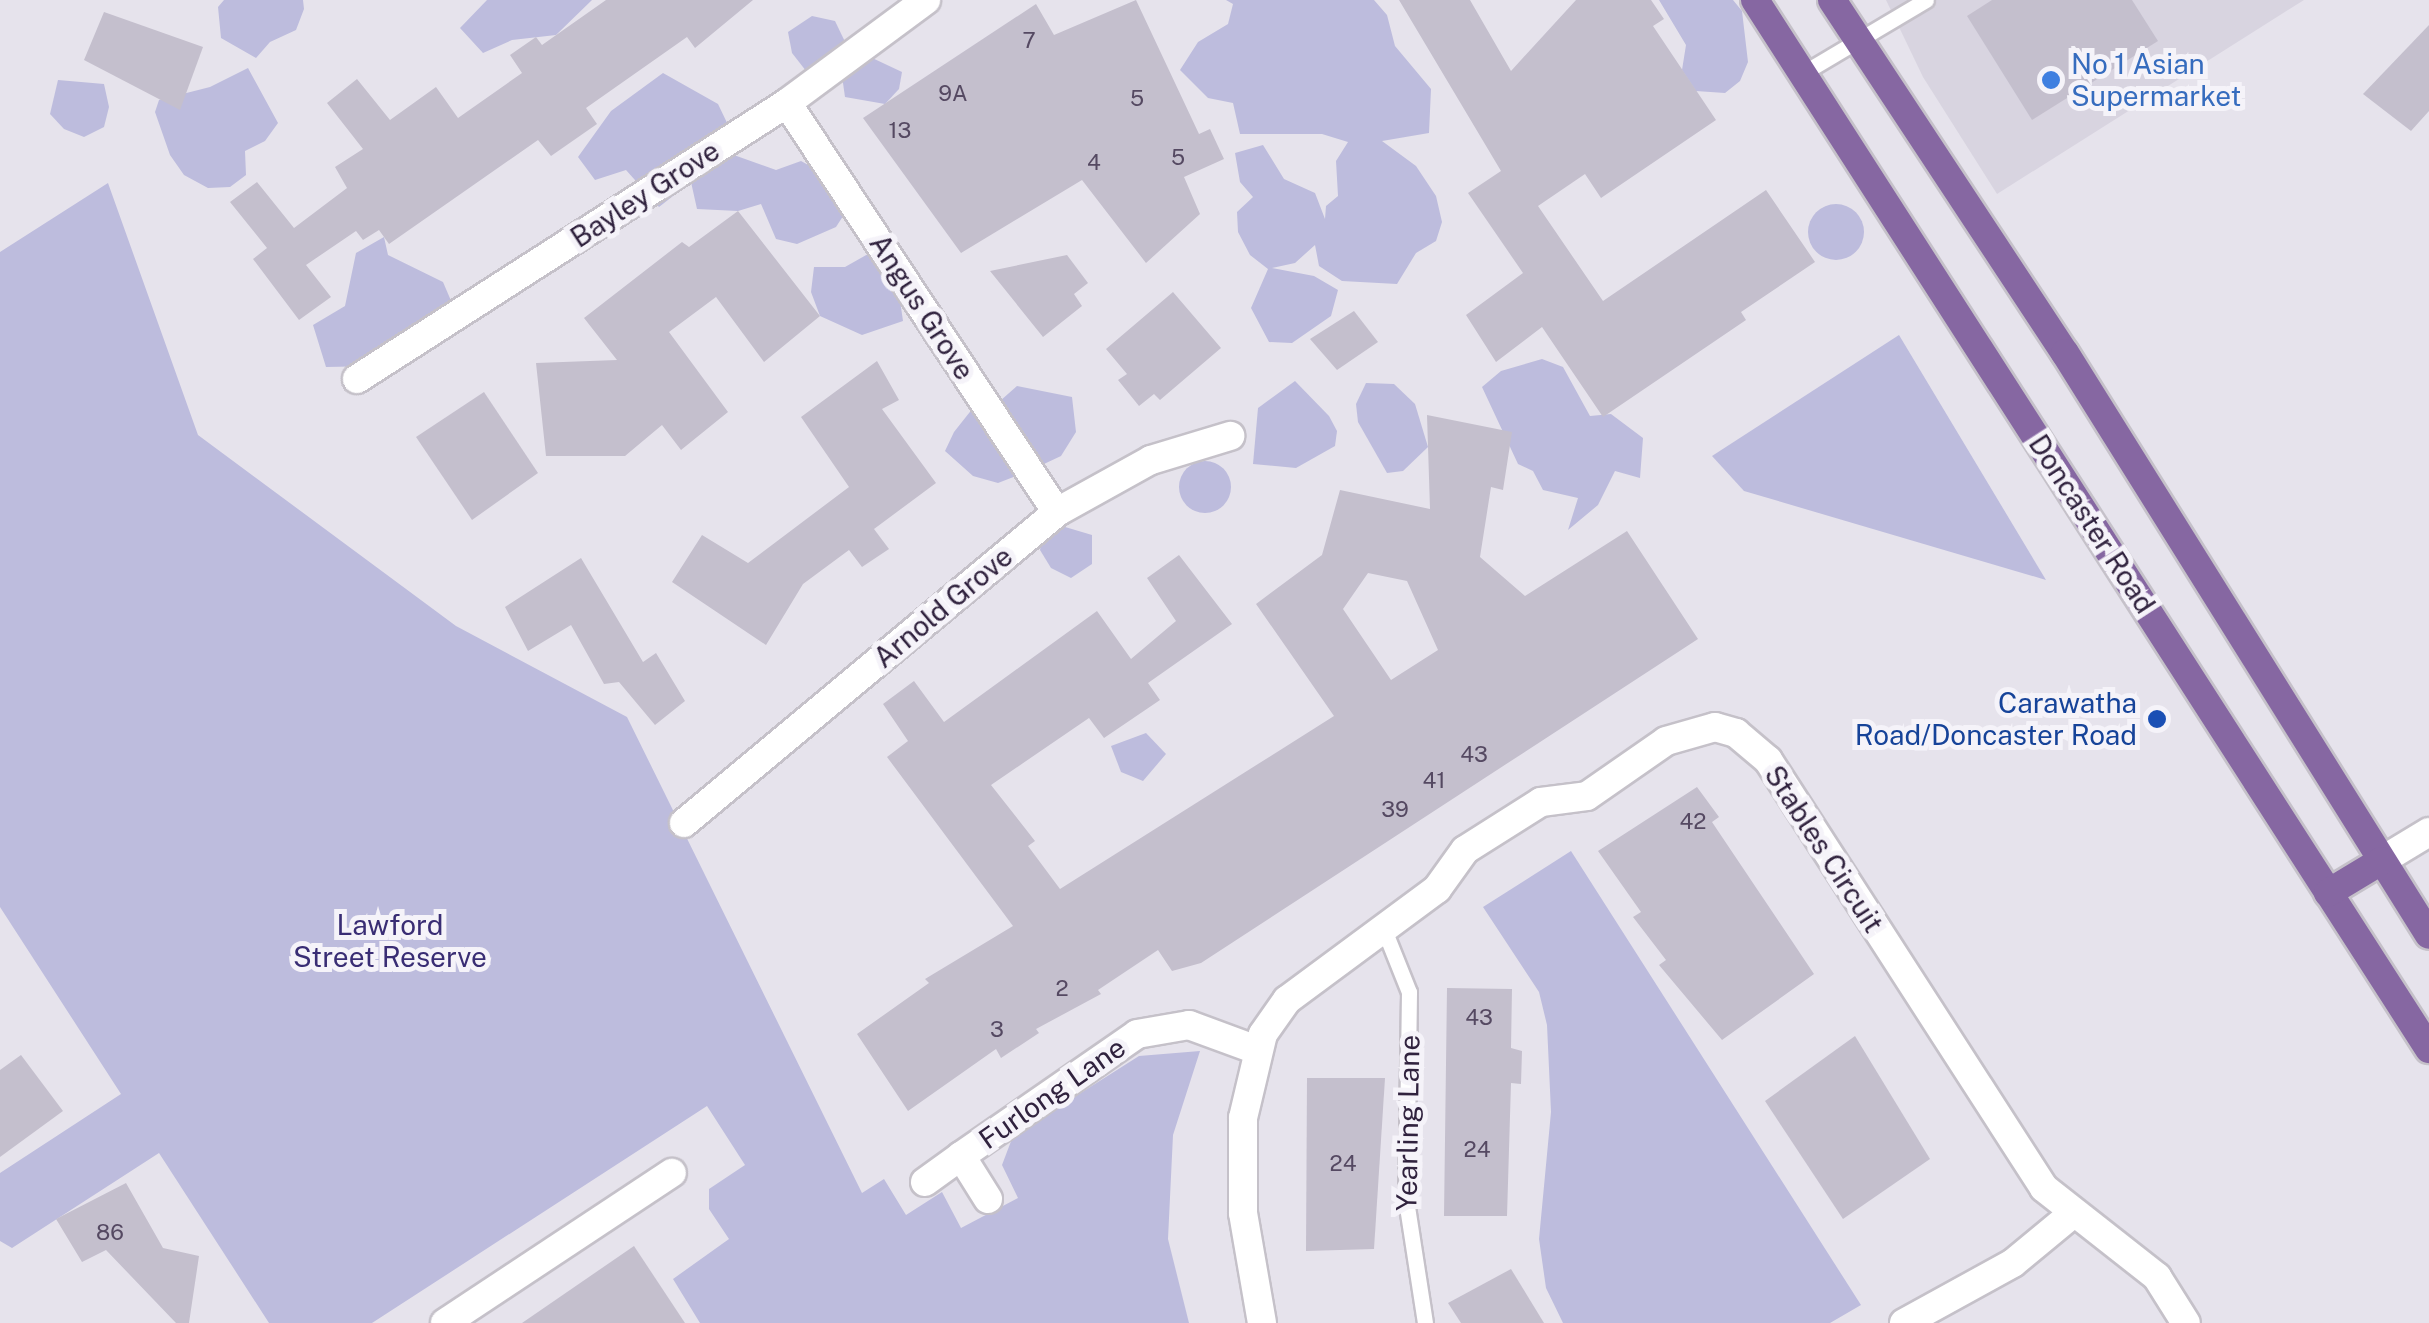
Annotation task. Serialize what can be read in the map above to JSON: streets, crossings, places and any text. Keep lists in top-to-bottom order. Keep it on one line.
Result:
{"streets":{"main road":["Doncaster Road"],"street":["Bayley Grove","Angus Grove","Arnold Grove","Stables Circuit","Furlong Lane"],"lane":["Yearling Lane"]},"crossings":[["Bayley Grove","Angus Grove"],["Angus Grove","Arnold Grove"],["Stables Circuit","Furlong Lane"],["Stables Circuit","Yearling Lane"]],"parks":["Lawford Street Reserve"],"places":["No 1 Asian Supermarket","Carawatha Road/Doncaster Road"],"house_numbers":["7","9A","5","13","5","4","43","41","39","42","2","43","3","24","24","86"]}
